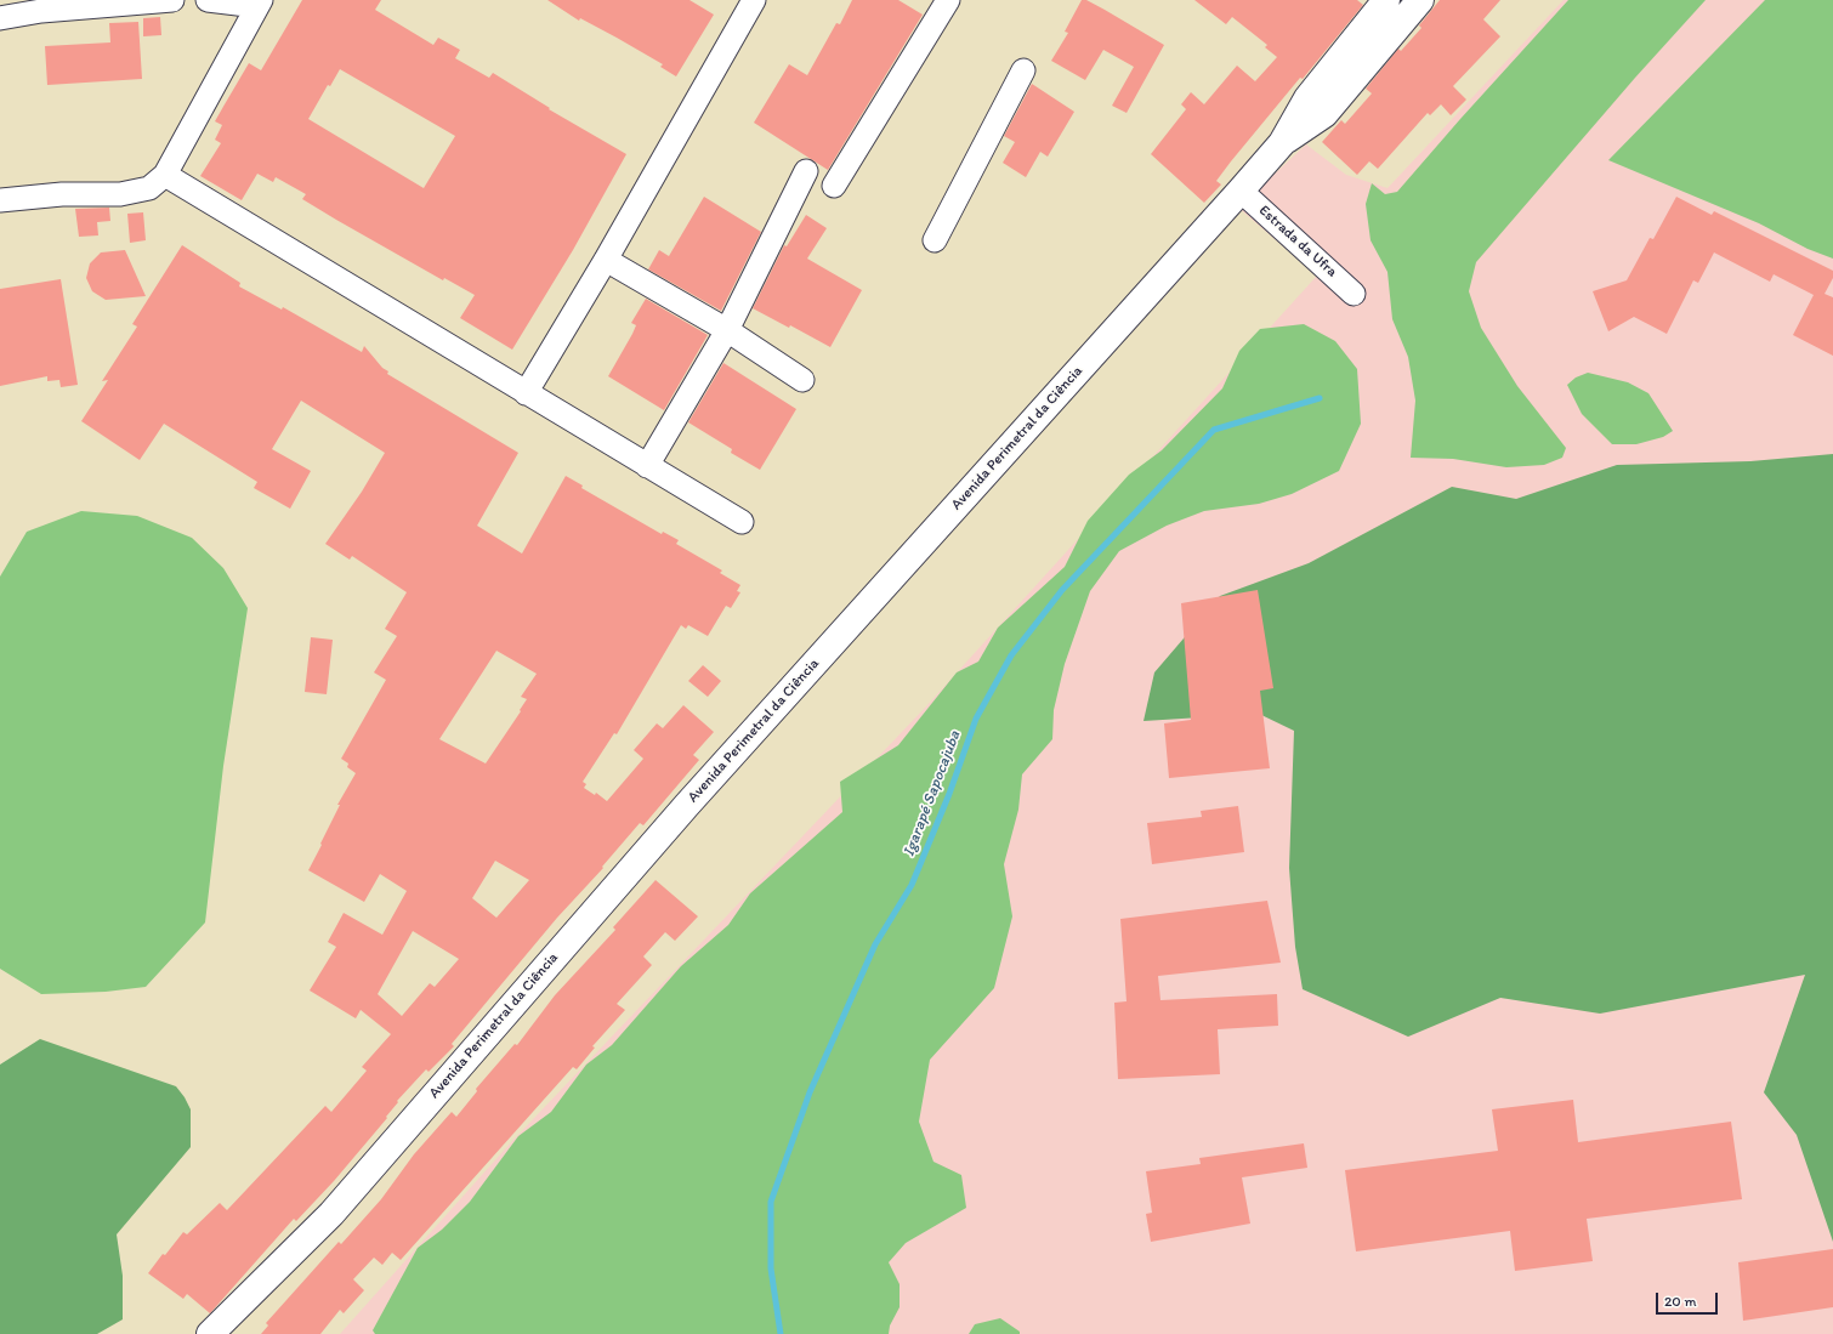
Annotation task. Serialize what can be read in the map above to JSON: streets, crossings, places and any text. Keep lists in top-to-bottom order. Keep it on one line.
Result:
{"streets":{"main road":["Avenida Perimetral da Ciência"],"street":["Estrada da Ufra"]},"crossings":[["Estrada da Ufra","Avenida Perimetral da Ciência"]],"water":["Igarapé Sapocajuba"],"scale_bar":"20 m"}
